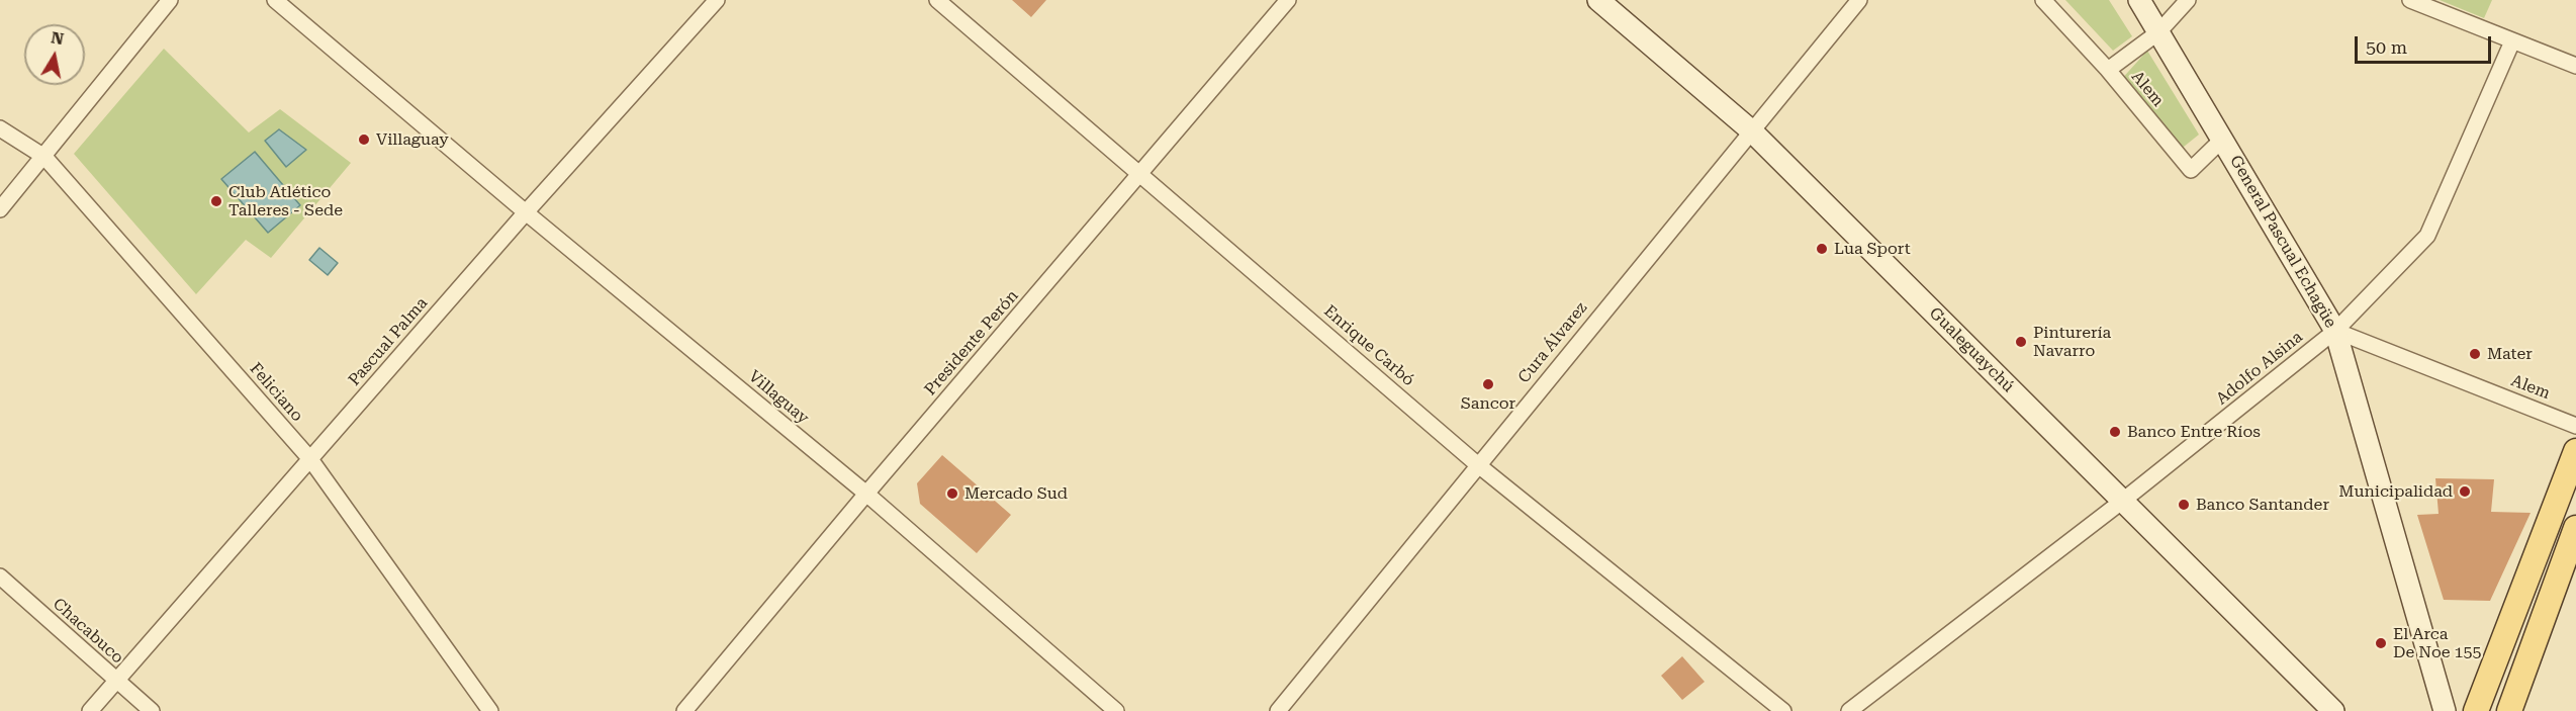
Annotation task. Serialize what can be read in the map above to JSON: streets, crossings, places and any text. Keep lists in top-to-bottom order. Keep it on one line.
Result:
{"streets":{"street":["Alem","General Pascual Echagüe","Pascual Palma","Presidente Perón","Cura Álvarez","Enrique Carbó","Gualeguaychú","Adolfo Alsina","Feliciano","Villaguay","Chacabuco"]},"crossings":[["Alem","General Pascual Echagüe"],["Alem","Adolfo Alsina"],["General Pascual Echagüe","Adolfo Alsina"],["Pascual Palma","Feliciano"],["Pascual Palma","Villaguay"],["Pascual Palma","Chacabuco"],["Presidente Perón","Enrique Carbó"],["Presidente Perón","Villaguay"],["Cura Álvarez","Enrique Carbó"],["Cura Álvarez","Gualeguaychú"],["Gualeguaychú","Adolfo Alsina"]],"places":["Villaguay","Club Atlético Talleres - Sede","Lua Sport","Pinturería Navarro","Mater","Sancor","Banco Entre Ríos","Municipalidad","Mercado Sud","Banco Santander","El Arca De Noe 155"],"scale_bar":"50 m","north":"top"}
